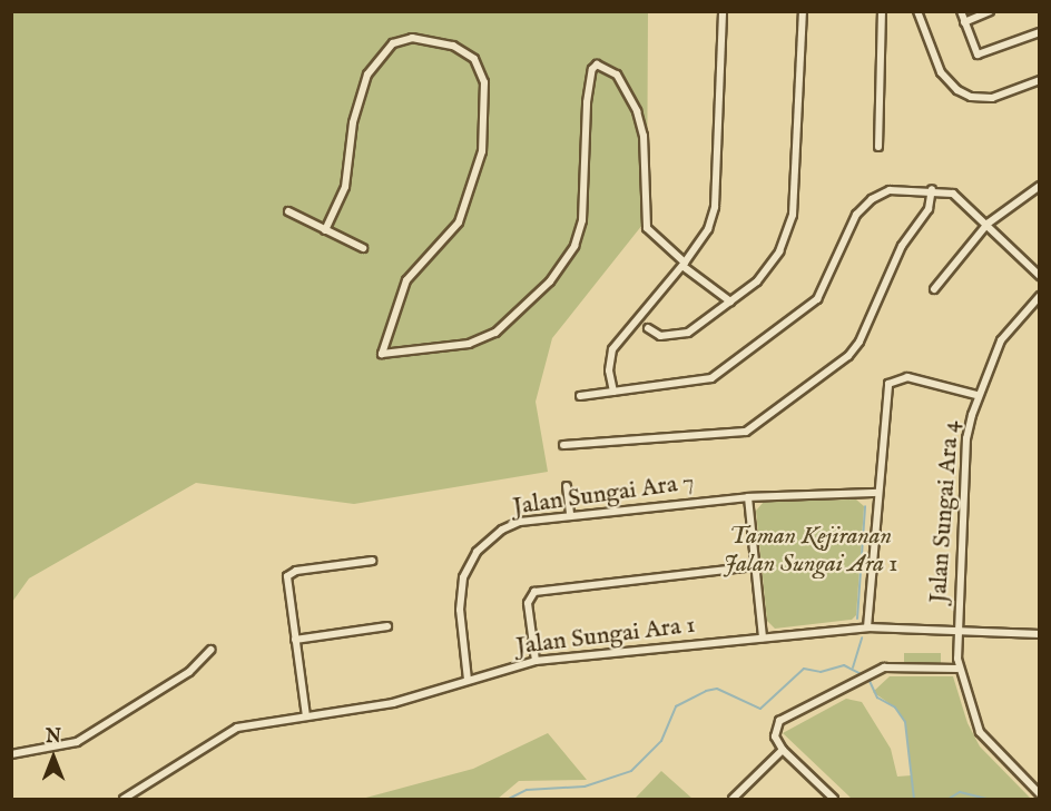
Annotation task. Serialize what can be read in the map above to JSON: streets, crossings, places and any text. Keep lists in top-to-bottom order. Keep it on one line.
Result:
{"streets":{"street":["Jalan Sungai Ara 7","Jalan Sungai Ara 4","Jalan Sungai Ara 1"]},"crossings":[["Jalan Sungai Ara 7","Jalan Sungai Ara 1"],["Jalan Sungai Ara 4","Jalan Sungai Ara 1"]],"parks":["Taman Kejiranan Jalan Sungai Ara 1"],"north":"top"}
